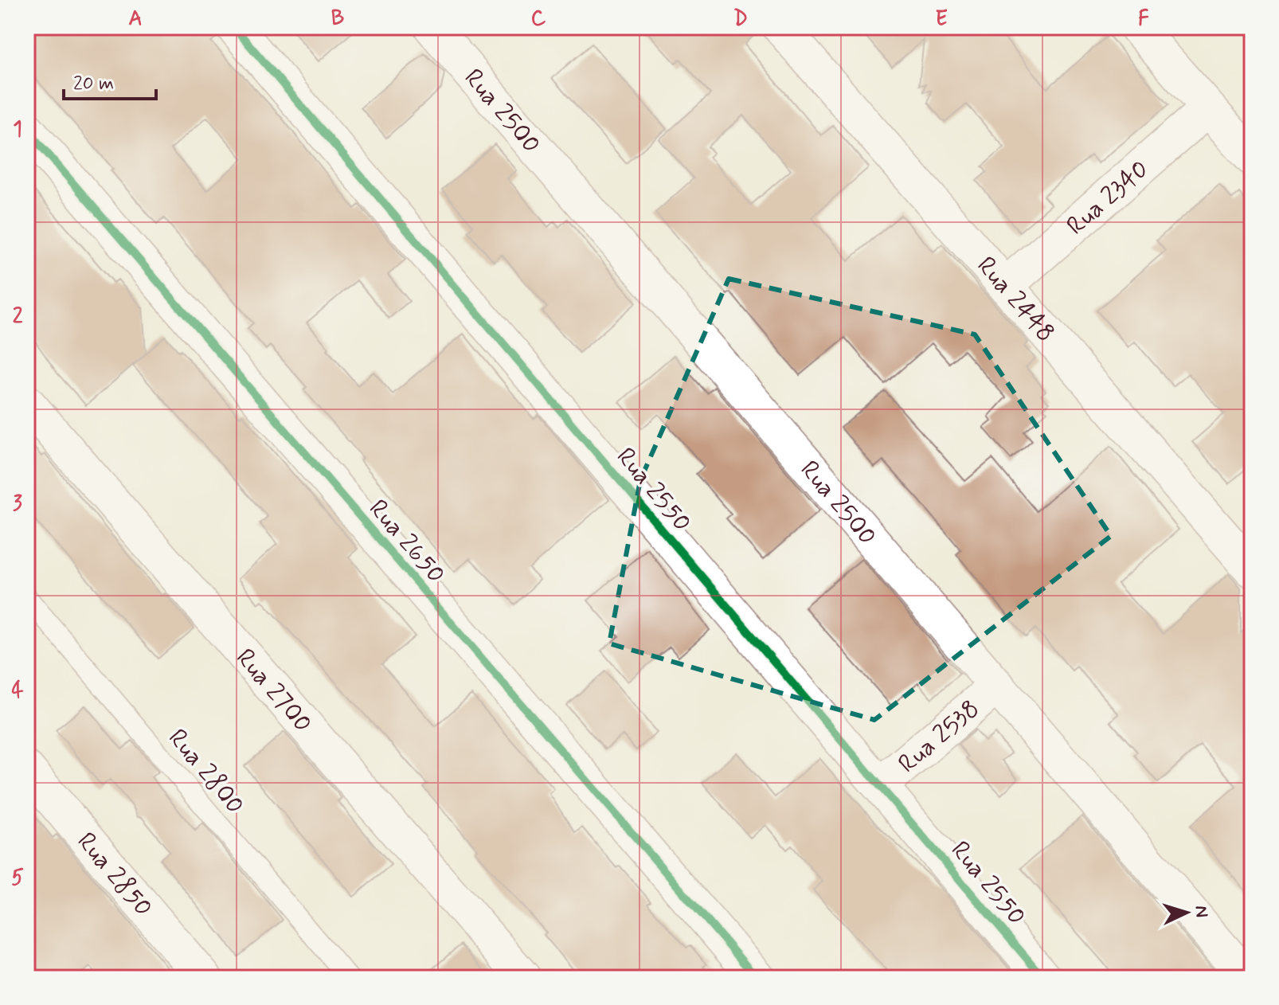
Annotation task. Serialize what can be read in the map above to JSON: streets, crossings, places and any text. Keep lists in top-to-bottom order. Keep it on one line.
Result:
{"streets":{"street":["Rua 2500","Rua 2340","Rua 2448","Rua 2550","Rua 2650","Rua 2700","Rua 2538","Rua 2850"],"lane":["Rua 2800"]},"crossings":[["Rua 2500","Rua 2538"],["Rua 2340","Rua 2448"],["Rua 2550","Rua 2538"]],"scale_bar":"20 m","north":"right","grid":{"columns":["A","B","C","D","E","F"],"rows":["1","2","3","4","5"]}}
